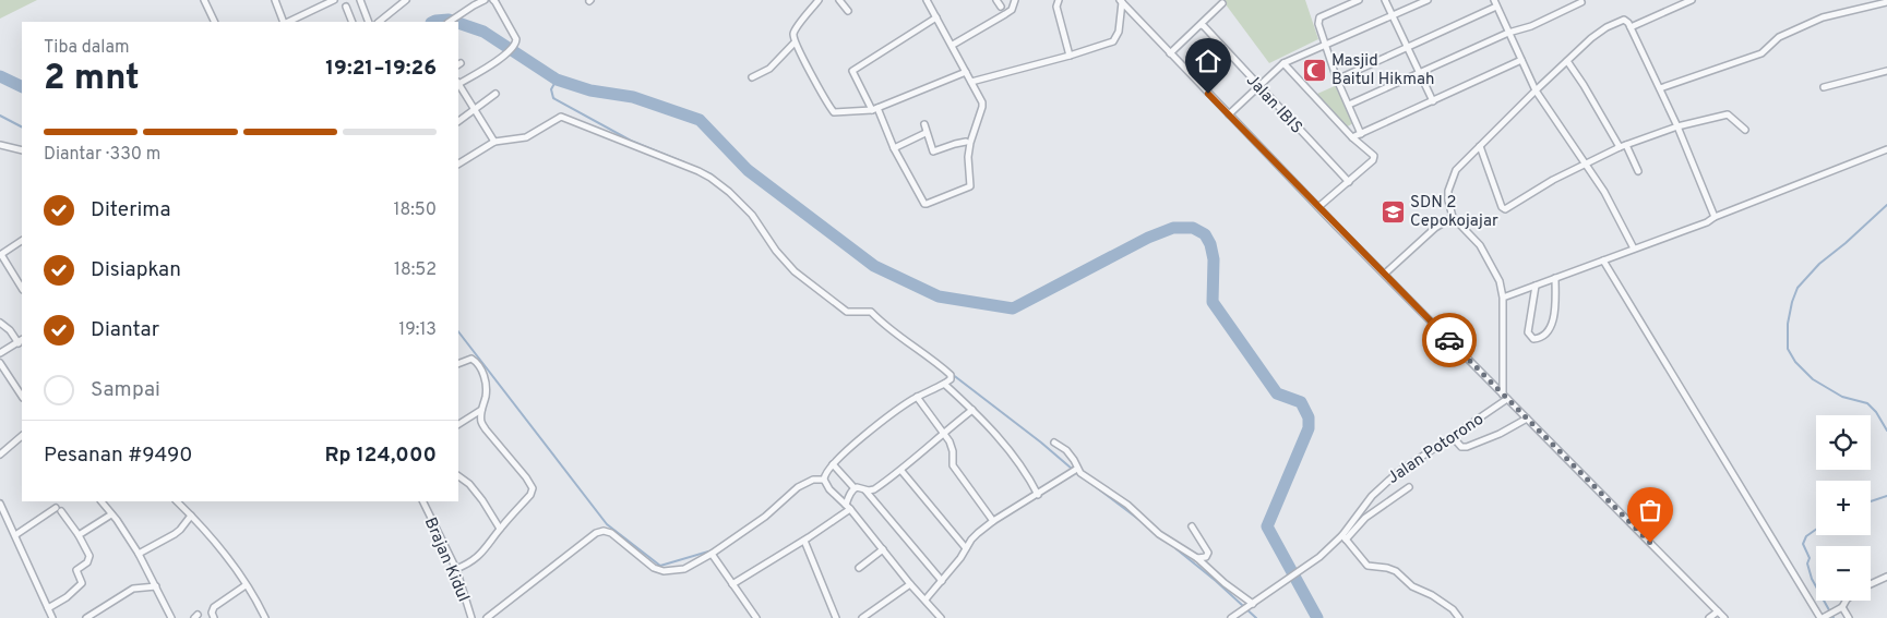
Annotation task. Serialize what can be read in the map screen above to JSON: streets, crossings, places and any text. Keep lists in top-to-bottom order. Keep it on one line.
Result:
{"streets":{"street":["Jalan IBIS","Jalan Potorono","Brajan Kidul"]},"places":{"mosque":["Masjid Baitul Hikmah"],"school or university":["SDN 2 Cepokojajar"]},"page":{"heading":["2 mnt","Tiba dalam","19:21–19:26"],"panel":["Pesanan #9490","Rp 124,000"],"bar":"Diantar · 330 m","list":[["Diterima","18:50"],["Disiapkan","18:52"],["Diantar","19:13"],"Sampai"],"map_buttons":["+","−"]}}
